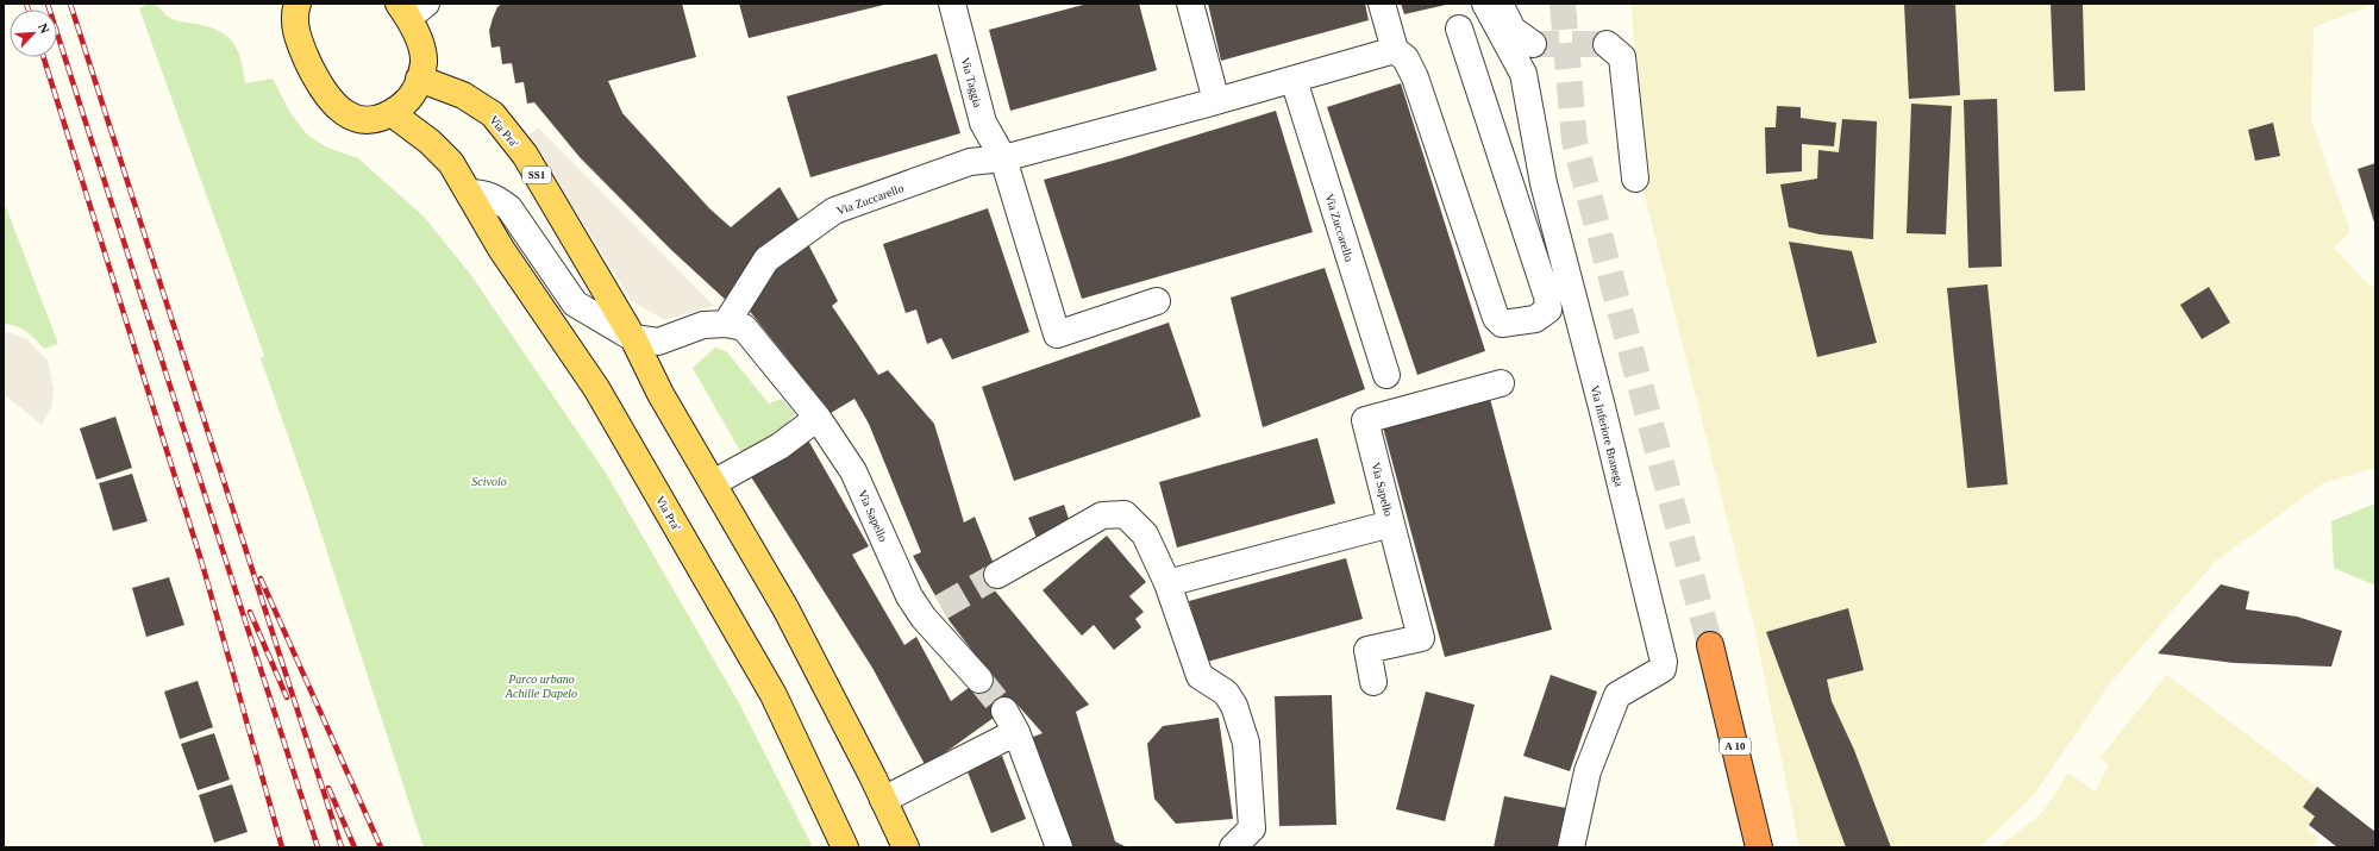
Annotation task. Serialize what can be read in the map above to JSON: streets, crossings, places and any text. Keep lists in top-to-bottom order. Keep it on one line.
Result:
{"streets":{"highway":["A 10"],"main road":["Via Pra'","SS1"],"street":["Via Taggia","Via Zuccarello","Via Inferiore Branega","Via Sapello"]},"crossings":[["Via Taggia","Via Zuccarello"],["Via Zuccarello","Via Sapello"]],"parks":["Scivolo","Parco urbano Achille Dapelo"],"north":"top right"}
